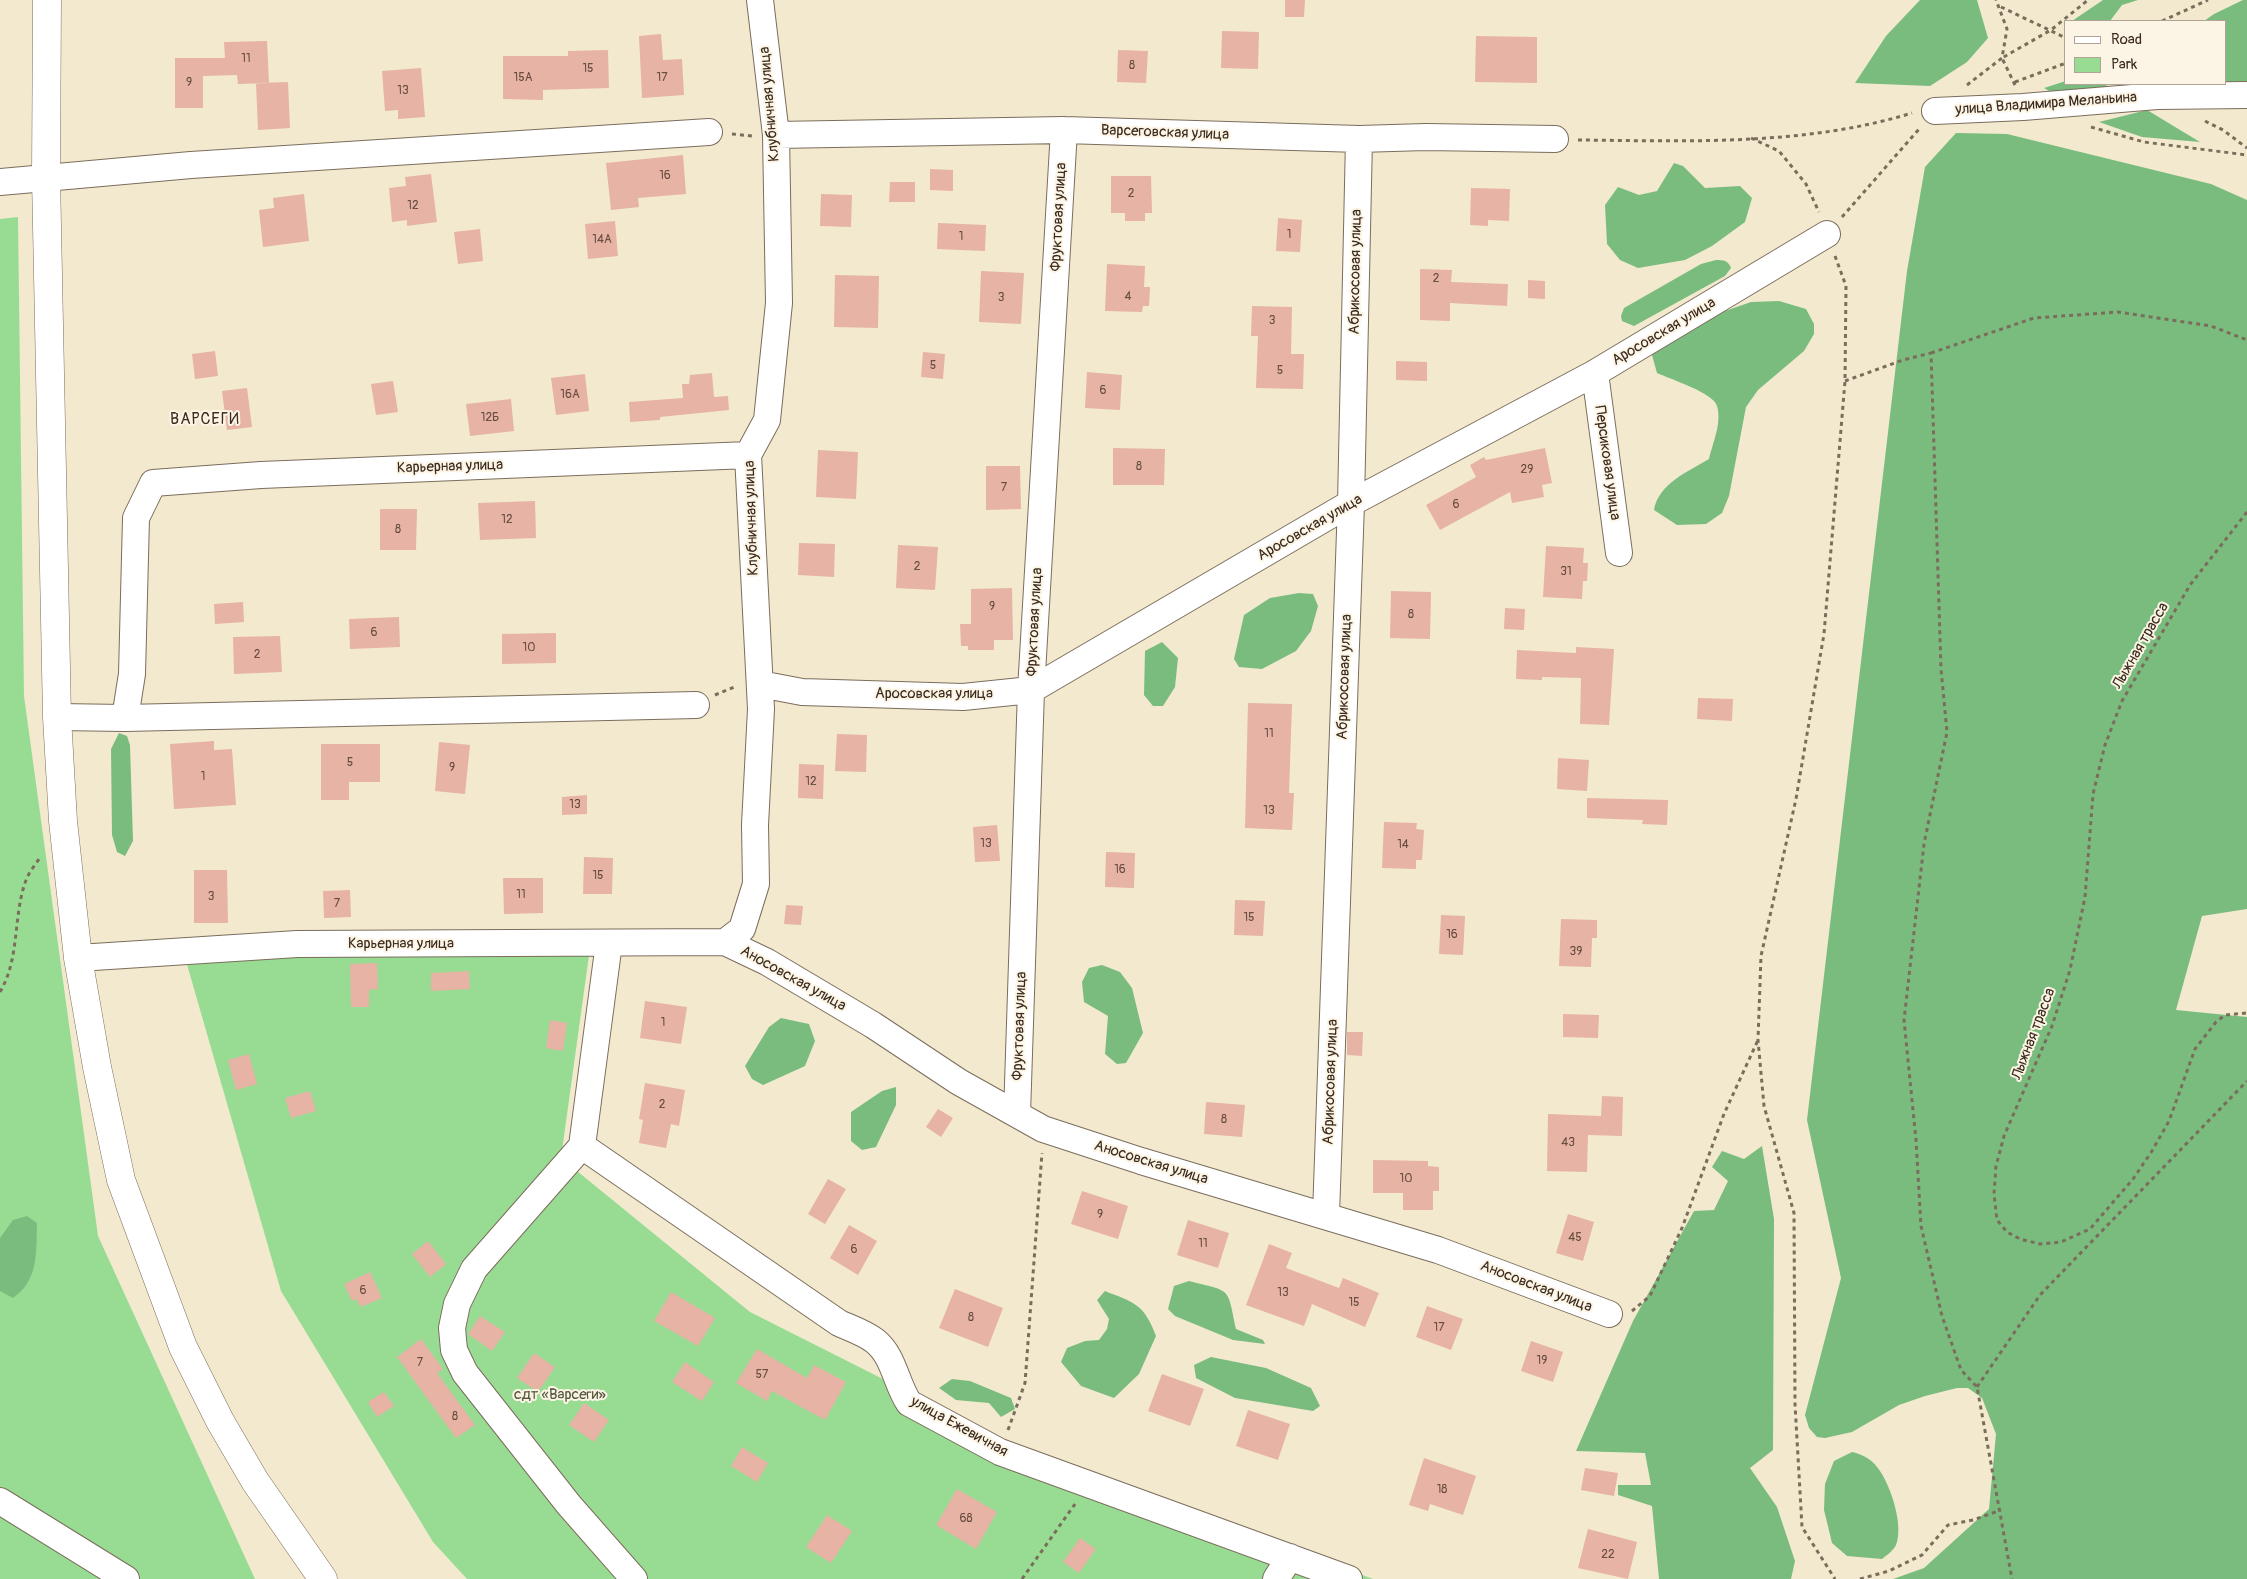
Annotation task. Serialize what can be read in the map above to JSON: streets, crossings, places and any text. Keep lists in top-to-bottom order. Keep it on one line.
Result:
{"streets":{"street":["Клубничная улица","улица Владимира Меланьина","Варсеговская улица","Фруктовая улица","Абрикосовая улица","Аросовская улица","Персиковая улица","Карьерная улица","Аносовская улица","улица Ежевичная"],"path":["Лыжная трасса"]},"crossings":[["Клубничная улица","Варсеговская улица"],["Клубничная улица","Аросовская улица"],["Клубничная улица","Карьерная улица"],["Клубничная улица","Аносовская улица"],["Варсеговская улица","Фруктовая улица"],["Варсеговская улица","Абрикосовая улица"],["Фруктовая улица","Аросовская улица"],["Фруктовая улица","Аносовская улица"],["Абрикосовая улица","Аросовская улица"],["Абрикосовая улица","Аносовская улица"],["Аросовская улица","Персиковая улица"],["Карьерная улица","Аносовская улица"]],"districts":["ВАРСЕГИ"],"parks":["сдт «Варсеги»"],"house_numbers":["11","8","15","15А","17","9","13","16","2","12","1","1","14А","2","4","3","3","5","5","6","16А","12Б","8","29","7","6","12","8","2","31","9","8","6","10","2","11","5","9","1","12","13","13","13","14","16","15","11","3","7","15","16","39","1","2","8","43","10","9","45","11","6","6","13","15","8","17","19","7","57","8","18","68","22"],"legend":["Road","Park"]}
